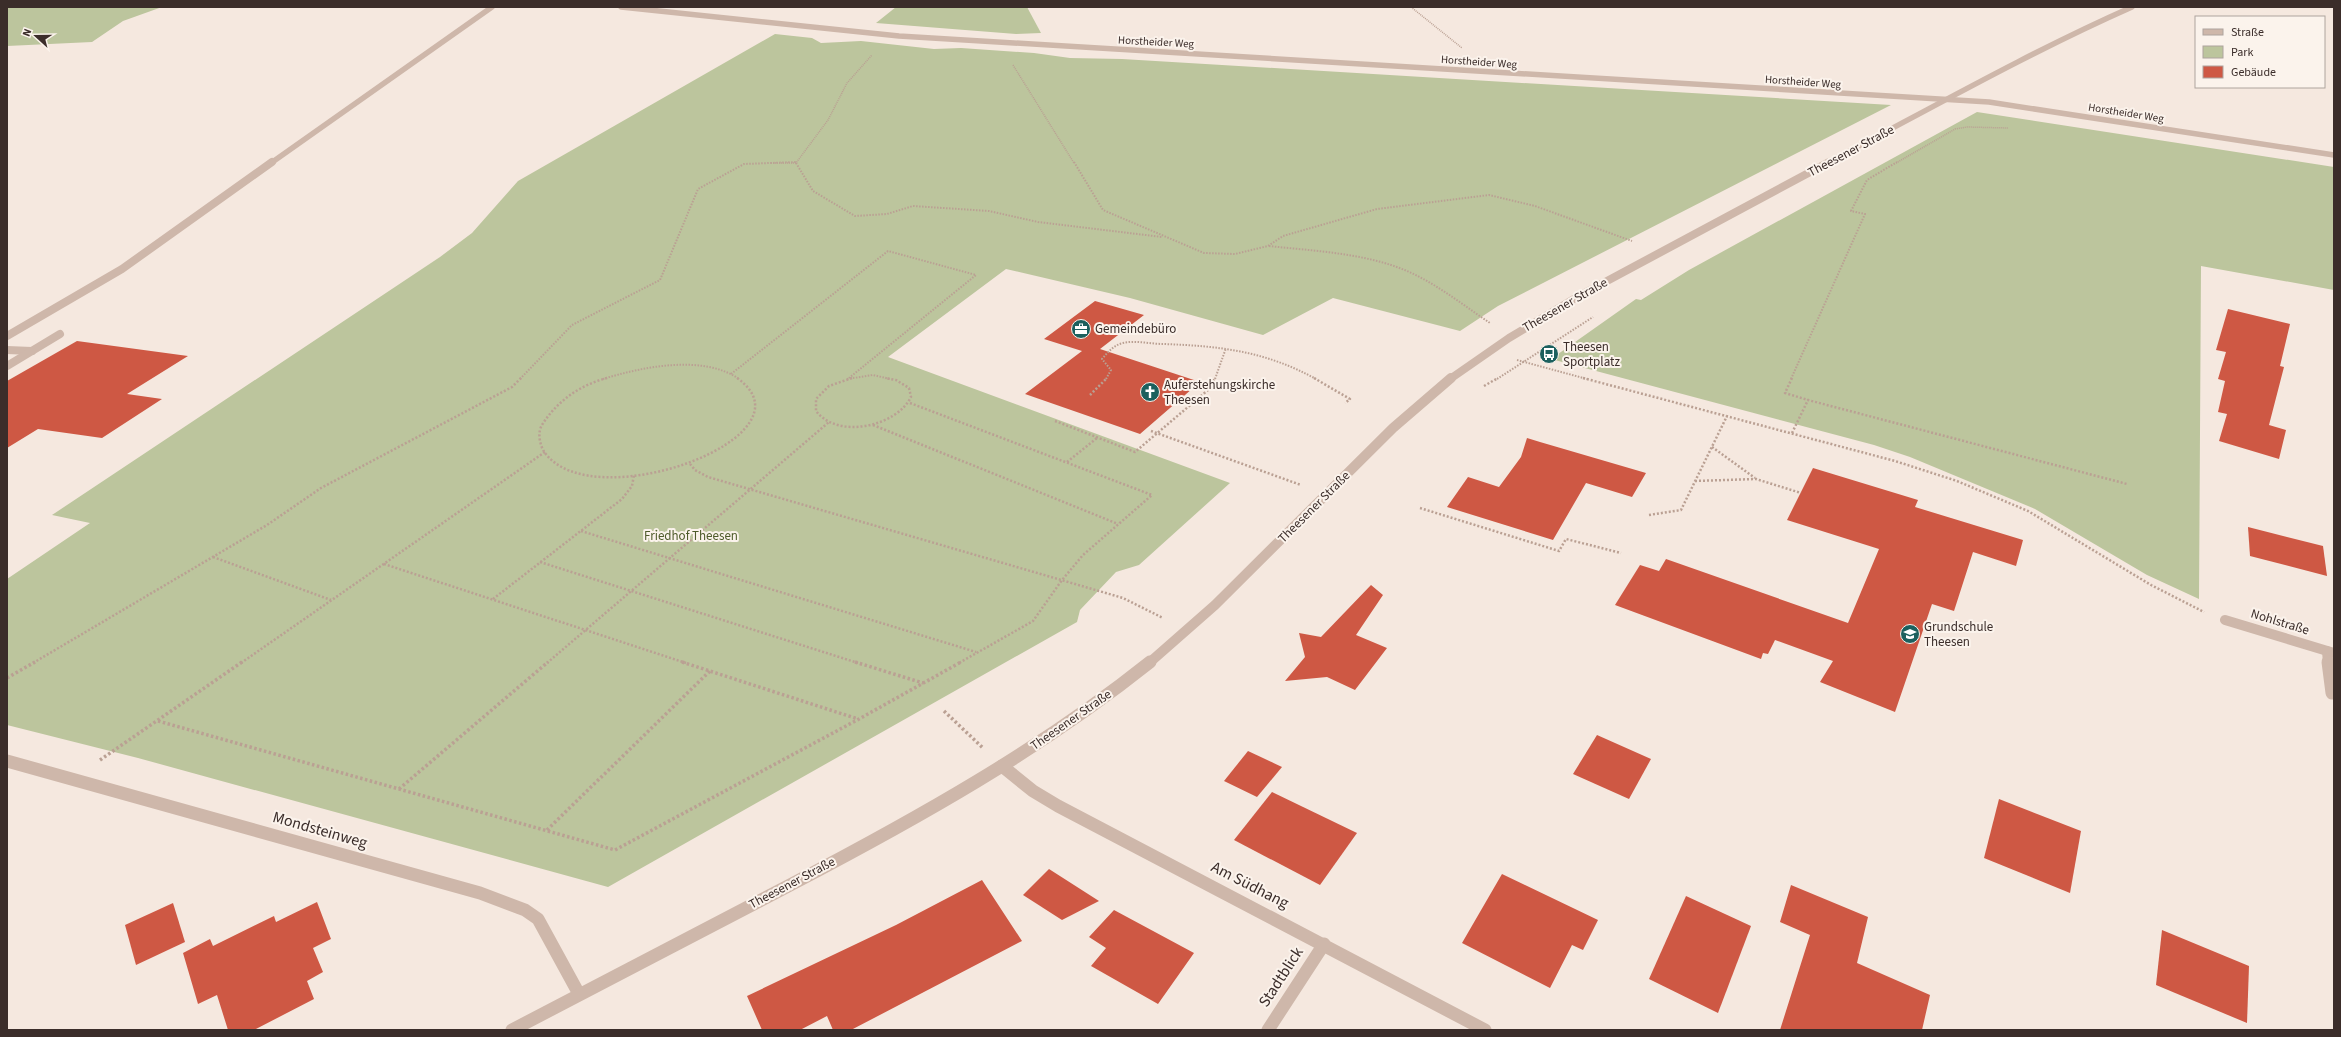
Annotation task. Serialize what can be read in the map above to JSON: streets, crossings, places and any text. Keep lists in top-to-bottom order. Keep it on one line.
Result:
{"streets":{"street":["Horstheider Weg","Theesener Straße","Nohlstraße","Mondsteinweg","Am Südhang","Stadtblick"]},"crossings":[["Horstheider Weg","Theesener Straße"],["Theesener Straße","Mondsteinweg"],["Theesener Straße","Am Südhang"],["Am Südhang","Stadtblick"]],"parks":["Friedhof Theesen"],"places":{"office":["Gemeindebüro"],"bus stop":["Theesen Sportplatz"],"church":["Auferstehungskirche Theesen"],"school or university":["Grundschule Theesen"]},"legend":["Straße","Park","Gebäude"],"north":"left"}
